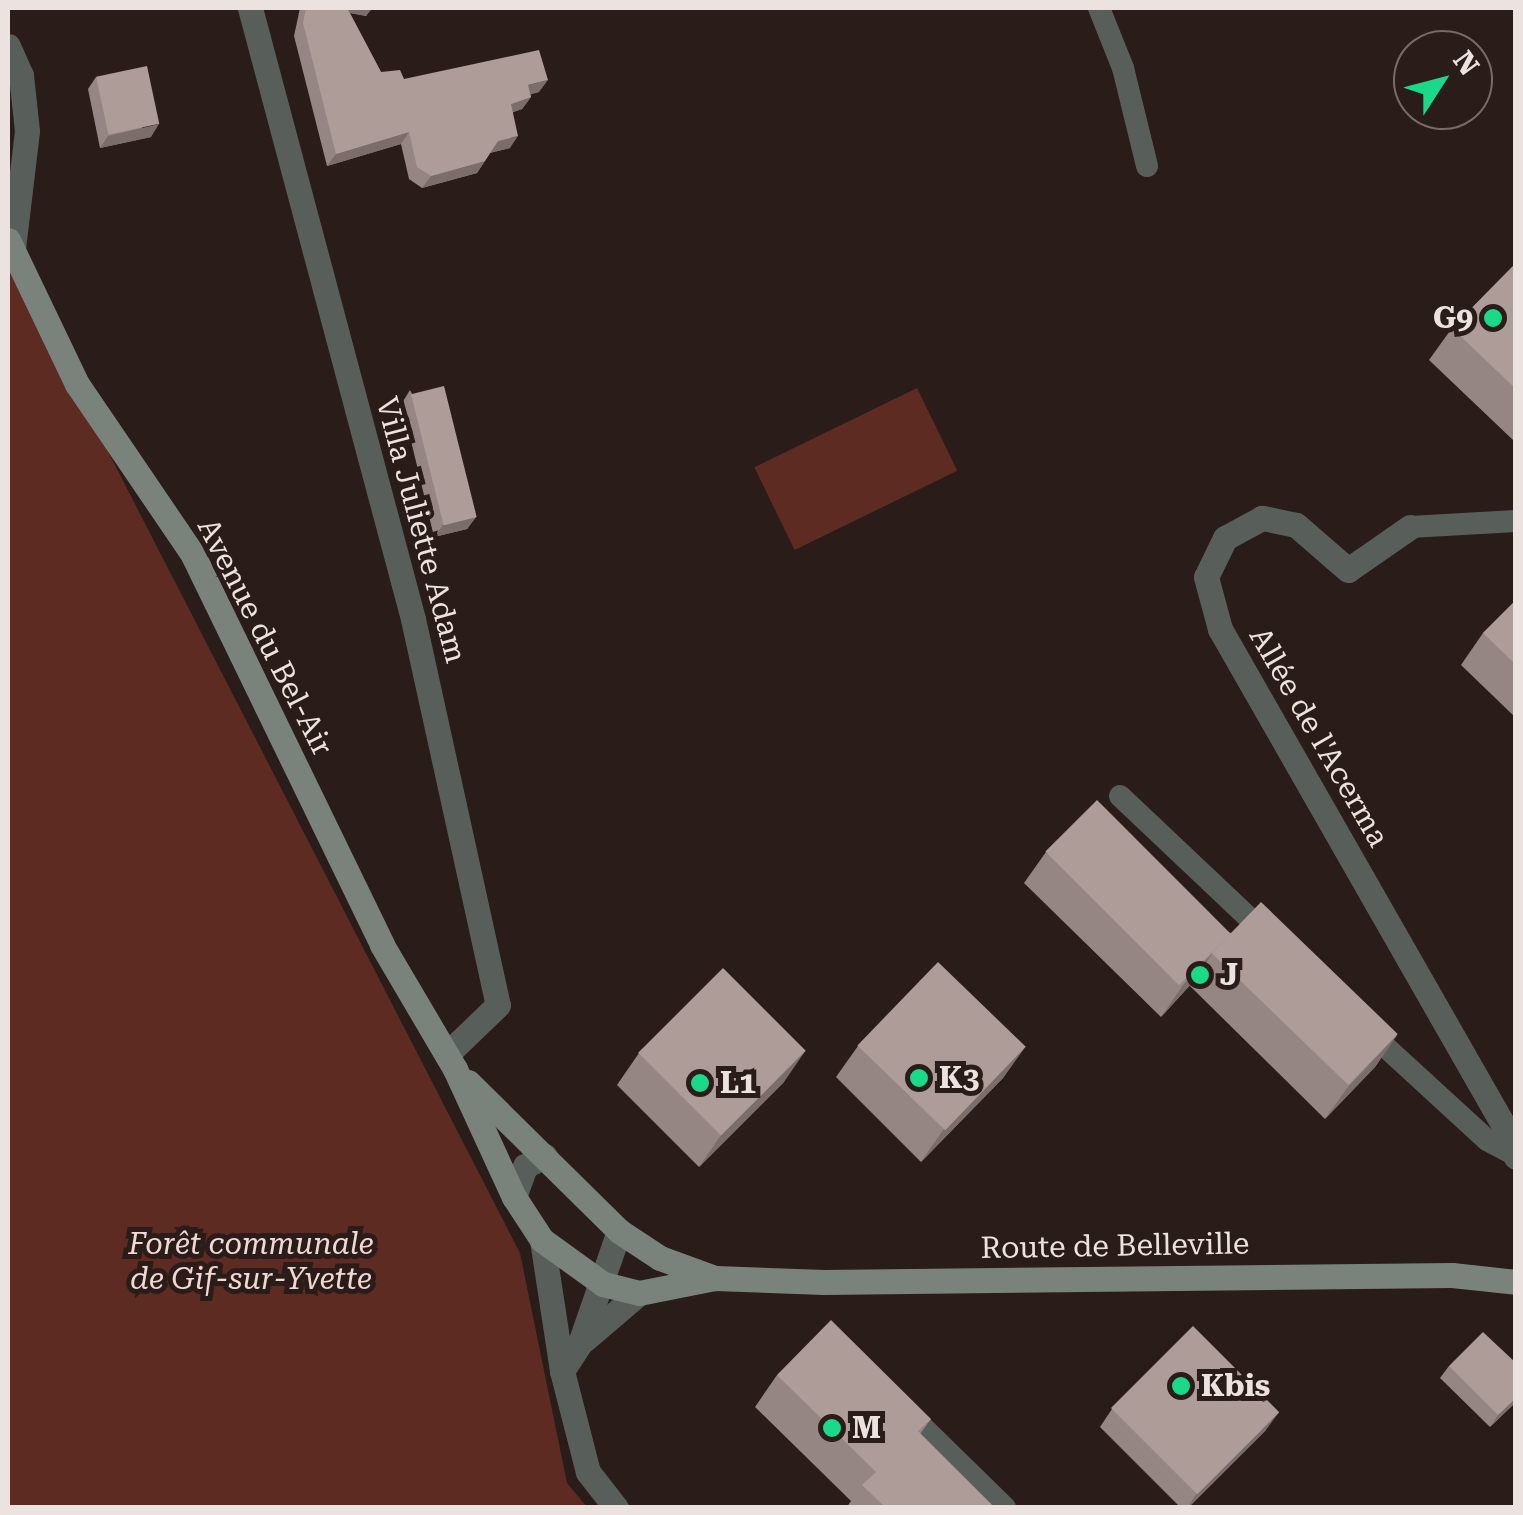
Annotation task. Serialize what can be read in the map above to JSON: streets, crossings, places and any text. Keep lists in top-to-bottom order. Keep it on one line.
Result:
{"streets":{"street":["Villa Juliette Adam","Avenue du Bel-Air","Allée de l'Acerma","Route de Belleville"]},"crossings":[["Villa Juliette Adam","Avenue du Bel-Air"],["Villa Juliette Adam","Route de Belleville"],["Avenue du Bel-Air","Route de Belleville"]],"parks":["Forêt communale de Gif-sur-Yvette"],"places":["G9","J","K3","L1","Kbis","M"],"north":"top right"}
